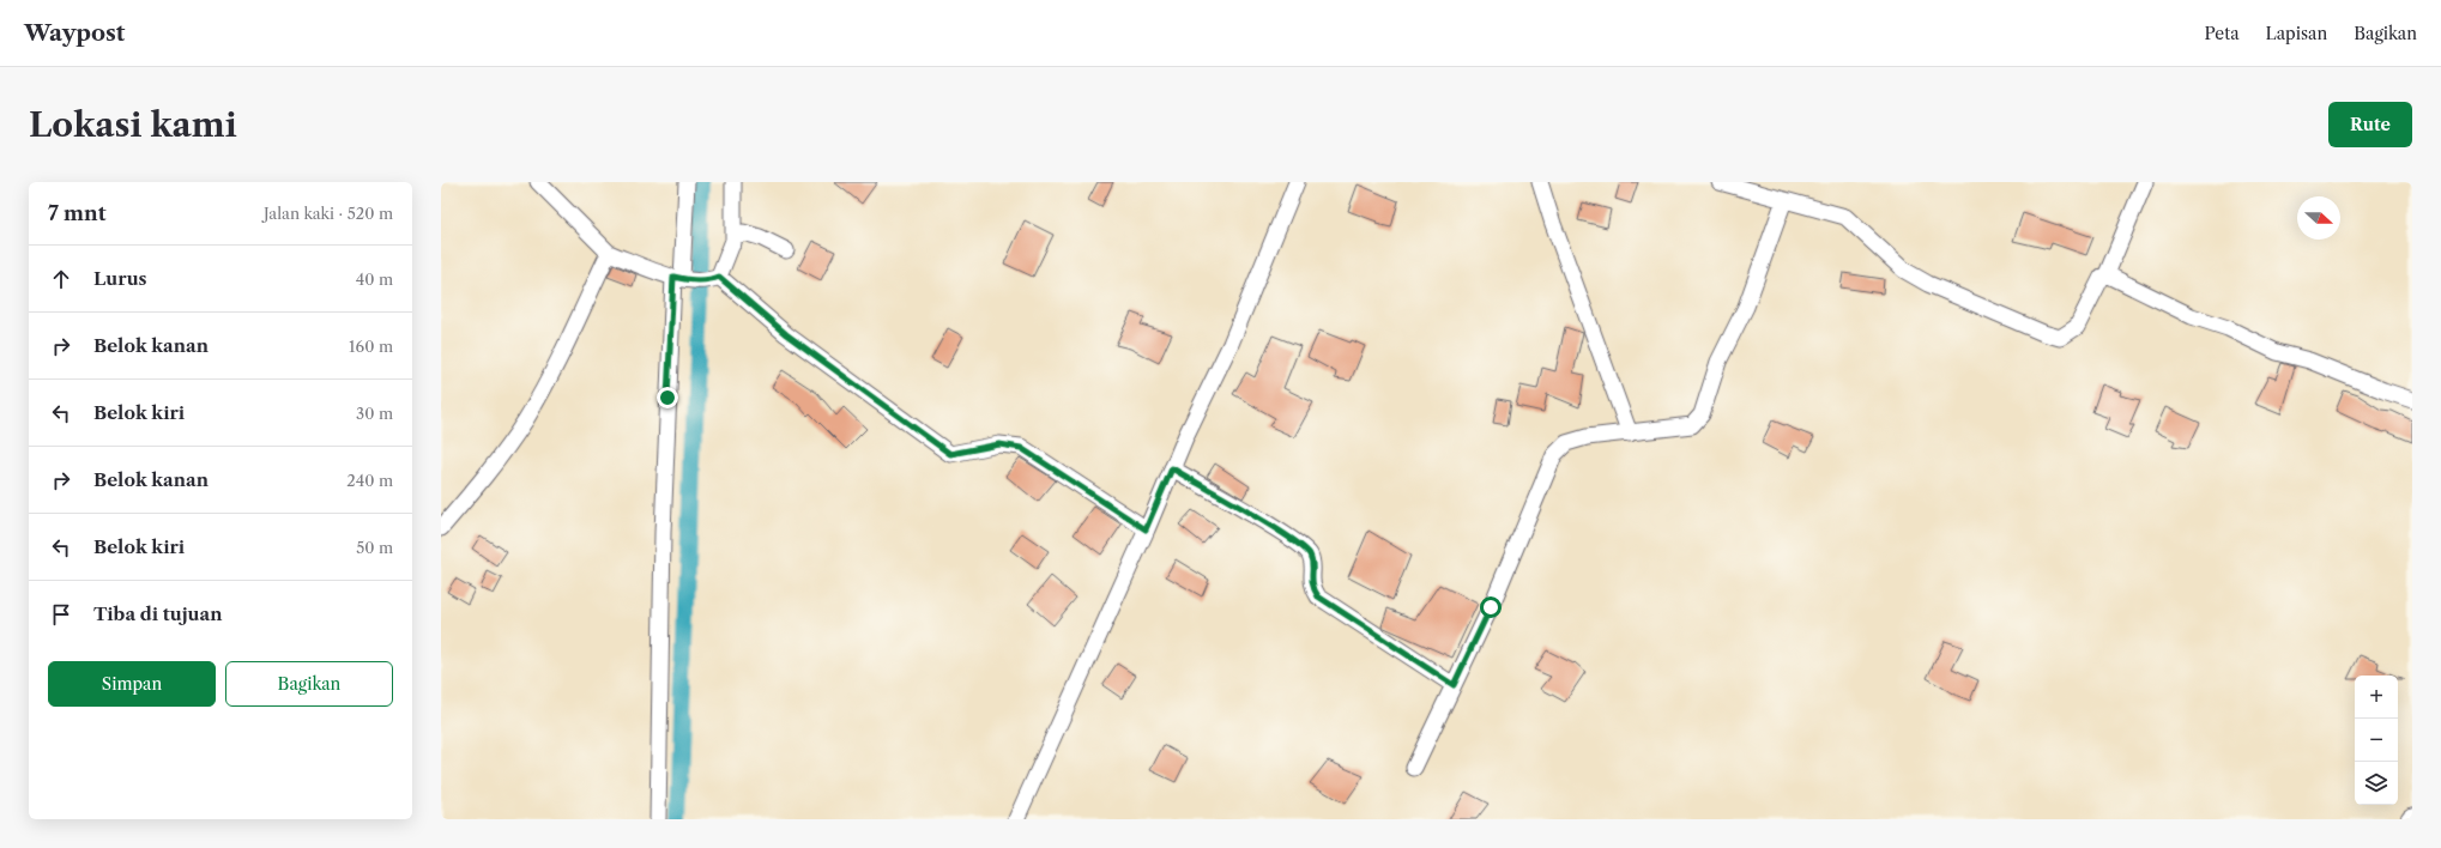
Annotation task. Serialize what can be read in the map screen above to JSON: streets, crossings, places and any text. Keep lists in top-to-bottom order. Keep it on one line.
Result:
{"north":"right","page":{"header":"Waypost","nav":["Peta","Lapisan","Bagikan"],"buttons":["Rute",["Simpan","Bagikan"]],"title":"Lokasi kami","heading":["7 mnt","Jalan kaki · 520 m"],"list":[["Lurus","40 m"],["Belok kanan","160 m"],["Belok kiri","30 m"],["Belok kanan","240 m"],["Belok kiri","50 m"],"Tiba di tujuan"],"map_buttons":["+","−"]}}
